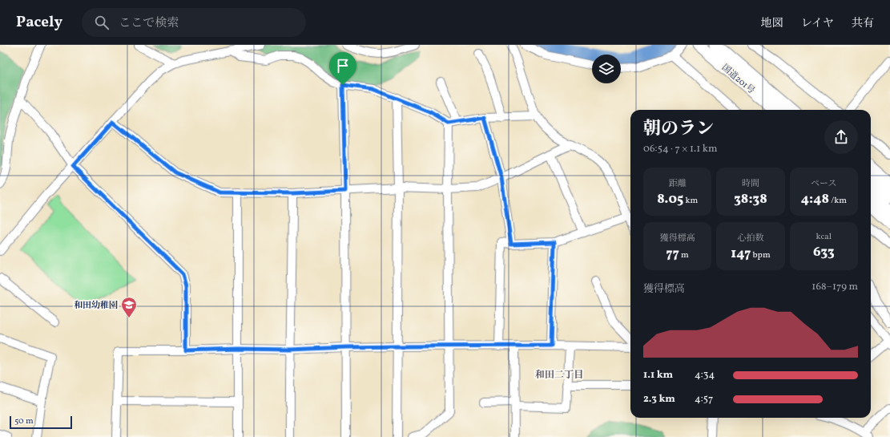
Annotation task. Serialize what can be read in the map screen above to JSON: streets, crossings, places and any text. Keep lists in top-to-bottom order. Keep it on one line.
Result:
{"streets":{"highway":["国道201号"]},"districts":["和田二丁目"],"places":{"school or university":["和田幼稚園"]},"scale_bar":"50 m","page":{"header":"Pacely","search":"ここで検索","nav":["地図","レイヤ","共有"],"heading":["朝のラン","06:54 · 7 × 1.1 km"],"stats":[["距離","8.05 km"],["時間","38:38"],["ペース","4:48 /km"],["獲得標高","77 m"],["心拍数","147 bpm"],["kcal","633"]],"chart":["獲得標高","168–179 m"],"list":[{"name":"1.1 km","note":"4:34"},{"name":"2.3 km","note":"4:57"}],"scale":"50 m"}}
